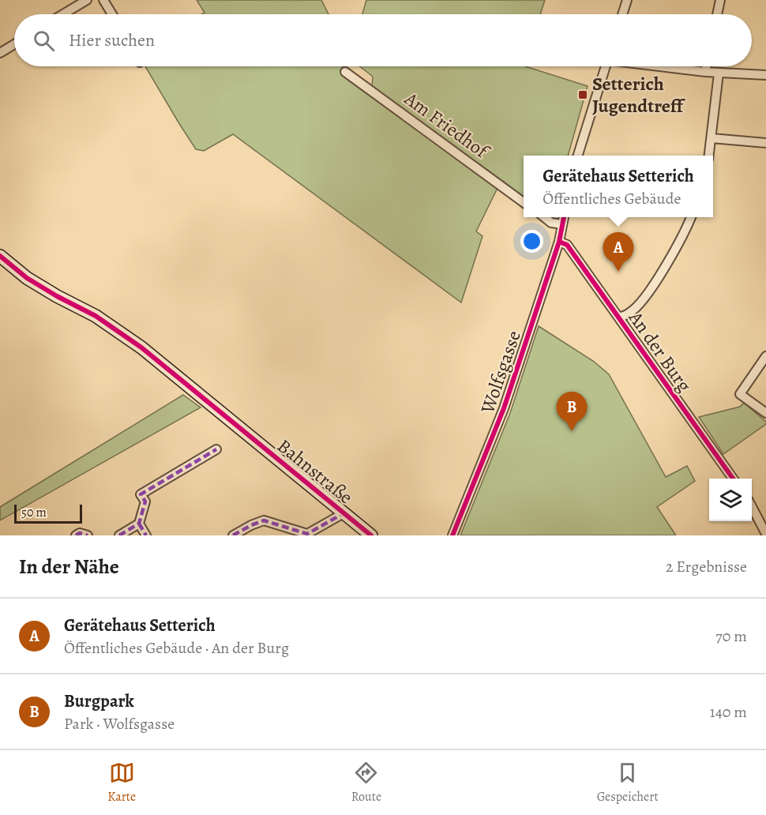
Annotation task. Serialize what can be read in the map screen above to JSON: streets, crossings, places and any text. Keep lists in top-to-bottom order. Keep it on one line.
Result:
{"streets":{"street":["Am Friedhof","An der Burg","Wolfsgasse","Bahnstraße"]},"crossings":[["An der Burg","Wolfsgasse"]],"places":{"transit":["Setterich Jugendtreff"]},"scale_bar":"50 m","page":{"search":"Hier suchen","popup":["Gerätehaus Setterich","Öffentliches Gebäude"],"pins":["A","B"],"scale":"50 m","heading":["In der Nähe","2 Ergebnisse"],"list":[{"mark":"A","name":"Gerätehaus Setterich","note":"Öffentliches Gebäude · An der Burg","value":"70 m"},{"mark":"B","name":"Burgpark","note":"Park · Wolfsgasse","value":"140 m"}],"nav":["Karte","Route","Gespeichert"]}}
